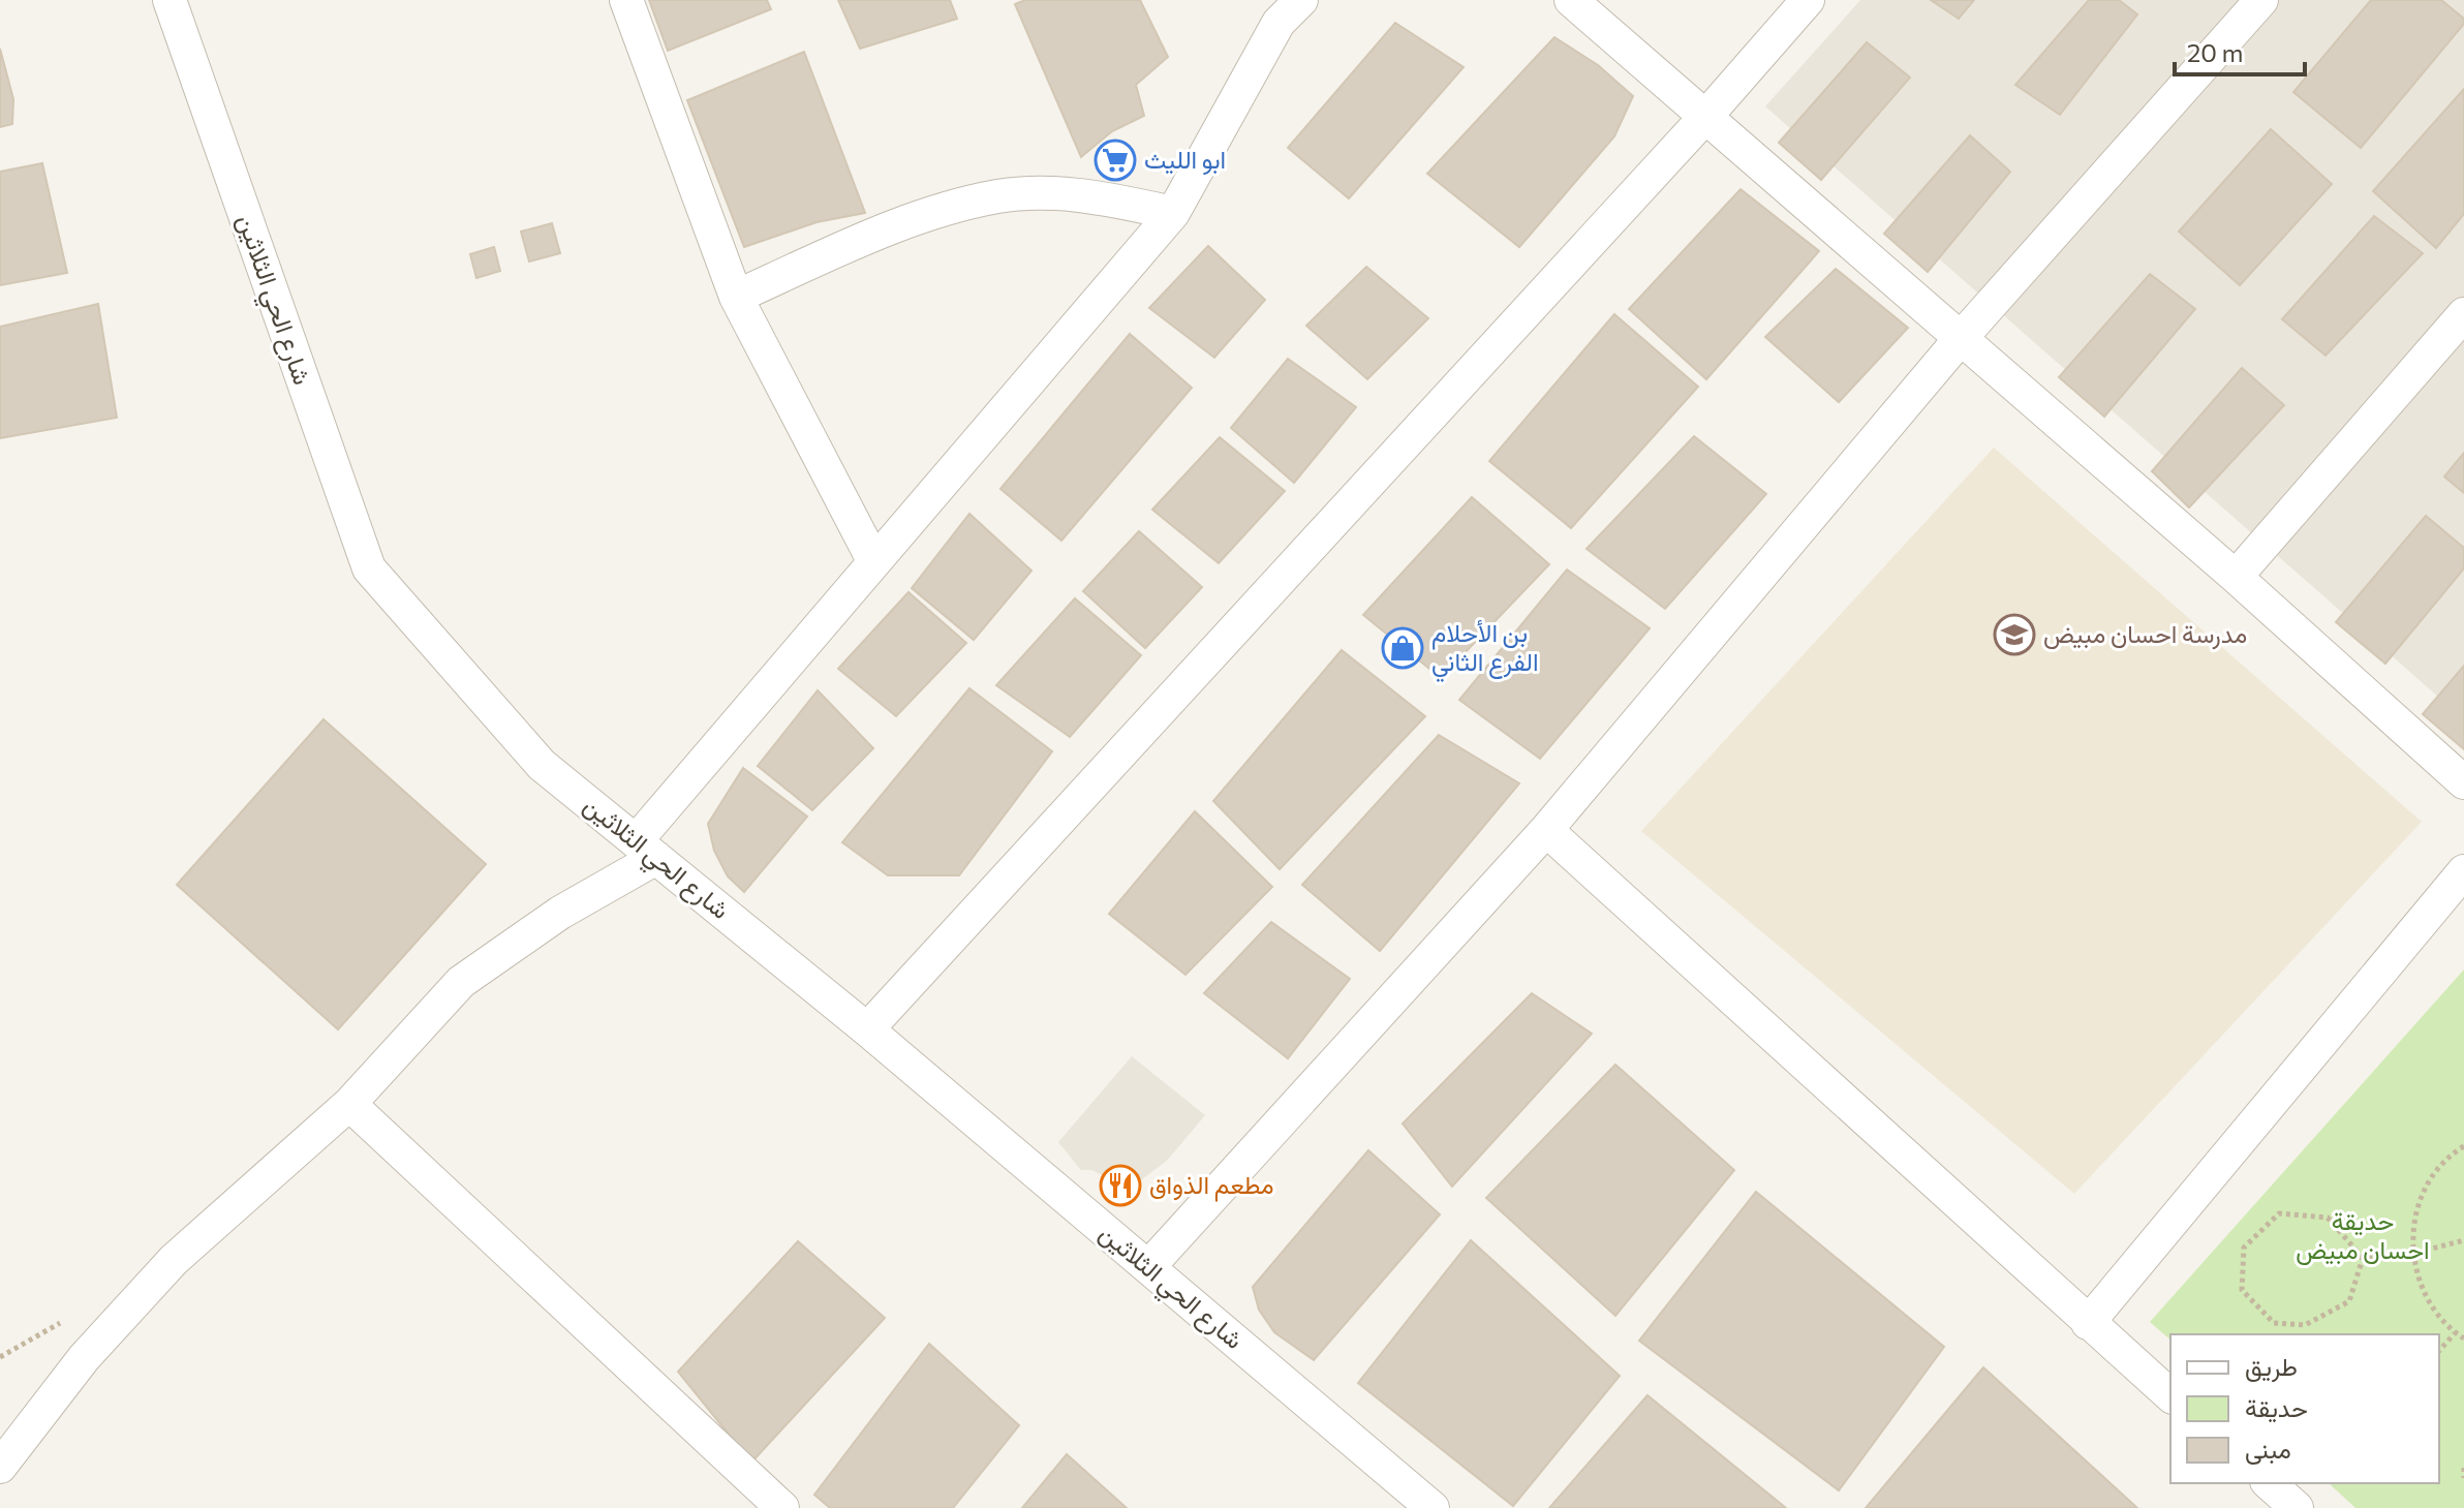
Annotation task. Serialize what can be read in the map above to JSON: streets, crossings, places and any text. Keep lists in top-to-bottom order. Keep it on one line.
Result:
{"streets":{"street":["شارع الحي الثلاثين"]},"parks":["حديقة احسان مبيض"],"places":{"supermarket":["ابو الليث"],"school or university":["مدرسة احسان مبيض"],"shop":["بن الأحلام الفرع الثاني"],"restaurant":["مطعم الذواق"]},"legend":["طريق","حديقة","مبنى"],"scale_bar":"20 m"}
